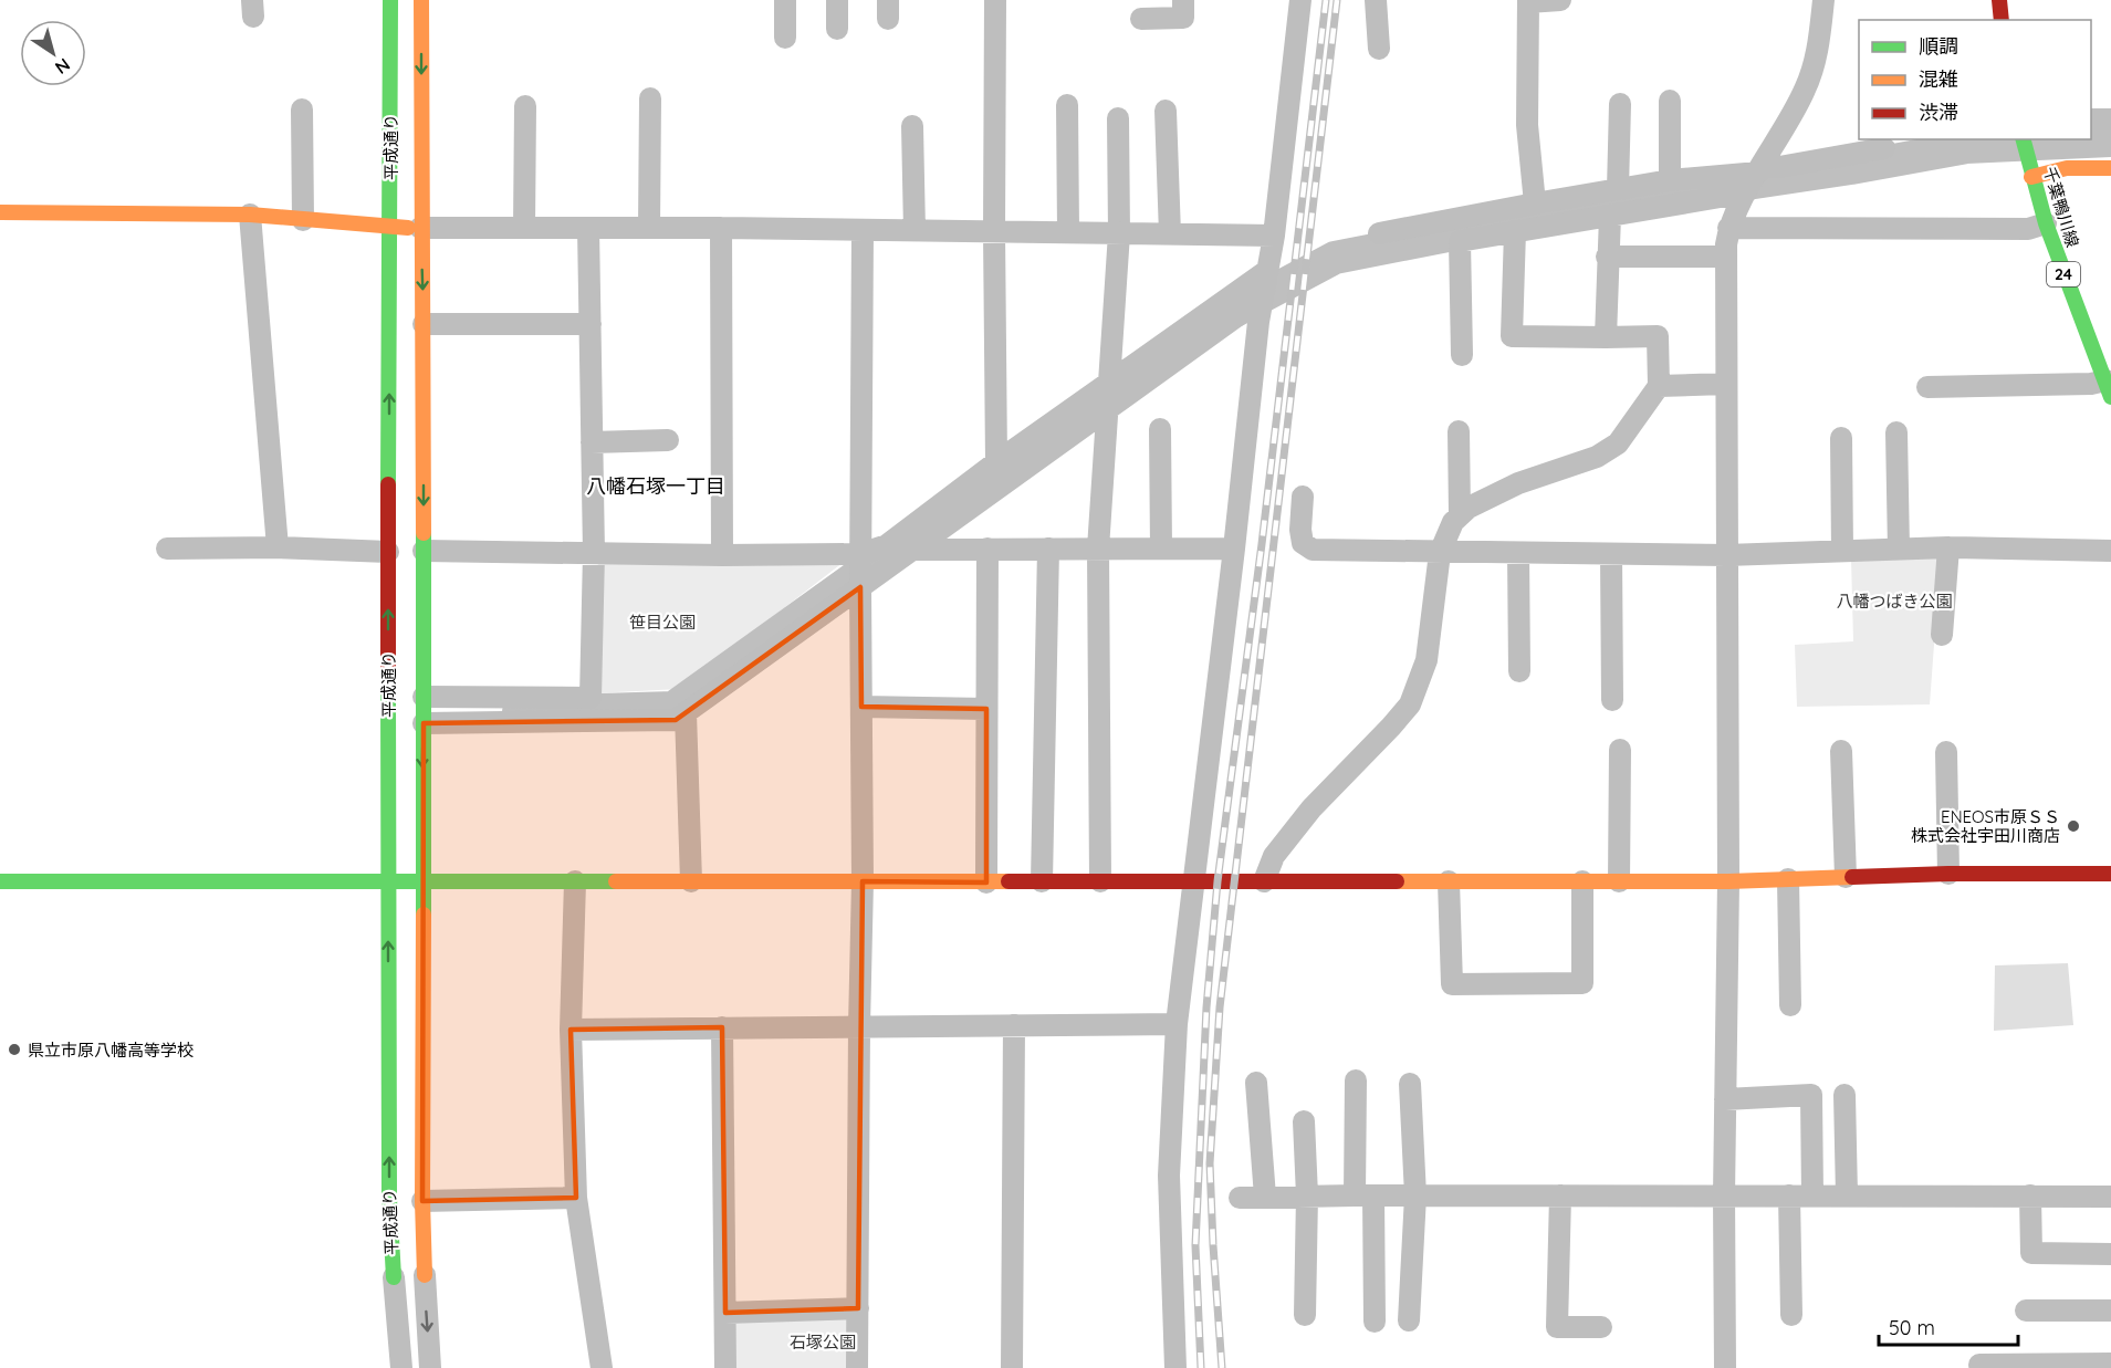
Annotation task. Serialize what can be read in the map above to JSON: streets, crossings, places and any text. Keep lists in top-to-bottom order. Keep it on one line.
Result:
{"streets":{"street":["平成通り","千葉鴨川線","24"]},"districts":["八幡石塚一丁目"],"parks":["八幡つばき公園","笹目公園","石塚公園"],"places":["ENEOS市原ＳＳ 株式会社宇田川商店","県立市原八幡高等学校"],"legend":["順調","混雑","渋滞"],"scale_bar":"50 m","north":"bottom right"}
